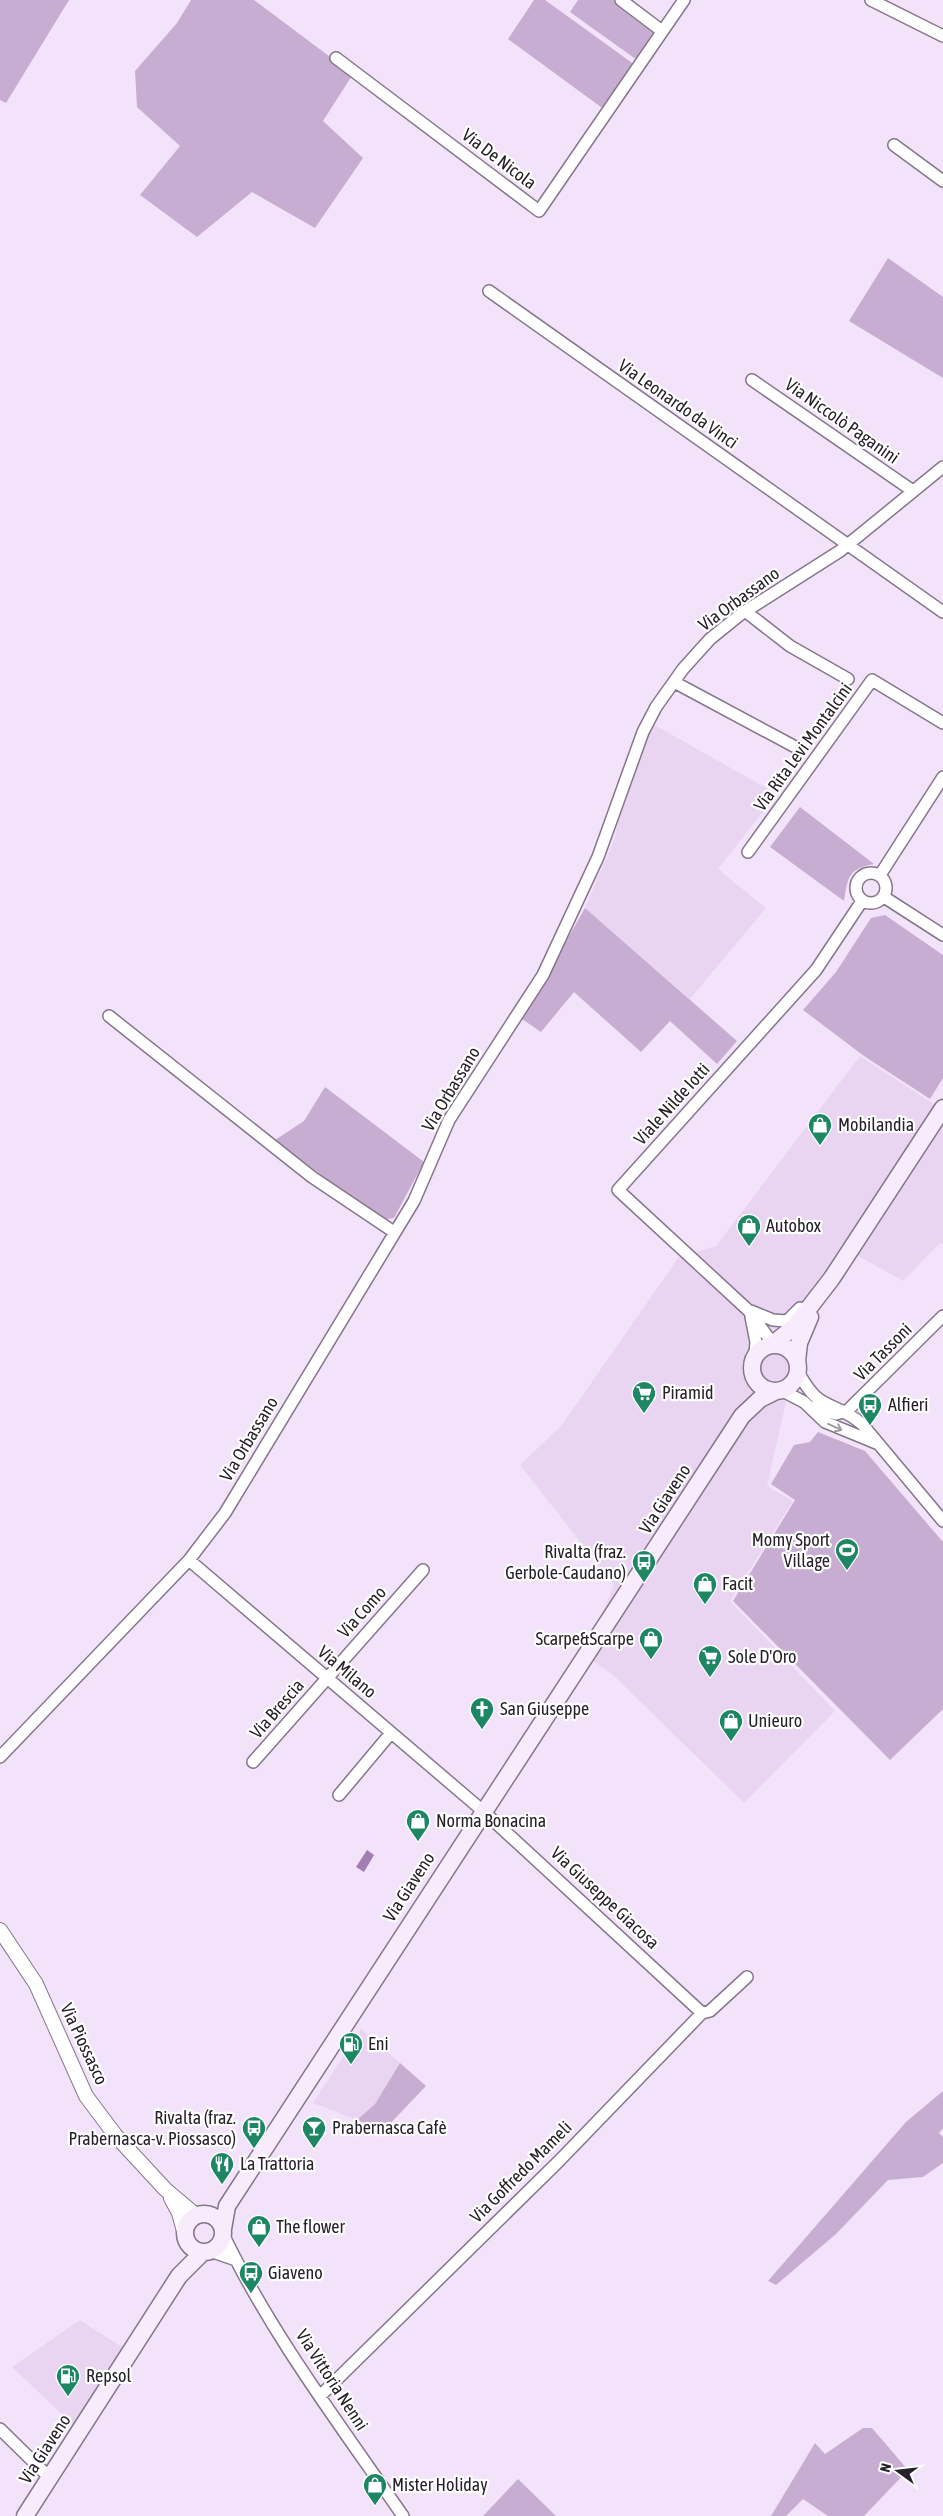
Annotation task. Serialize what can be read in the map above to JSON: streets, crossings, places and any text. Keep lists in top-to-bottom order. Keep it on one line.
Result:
{"streets":{"main road":["Via Giaveno"],"street":["Via De Nicola","Via Leonardo da Vinci","Via Niccolò Paganini","Via Orbassano","Via Rita Levi Montalcini","Viale Nilde Iotti","Via Tassoni","Via Como","Via Milano","Via Brescia","Via Giuseppe Giacosa","Via Piossasco","Via Goffredo Mameli","Via Vittoria Nenni"]},"crossings":[["Via Leonardo da Vinci","Via Orbassano"],["Via Niccolò Paganini","Via Orbassano"],["Via Orbassano","Via Milano"],["Via Giaveno","Via Milano"],["Via Giaveno","Via Giuseppe Giacosa"],["Via Giaveno","Via Piossasco"],["Via Giaveno","Via Vittoria Nenni"],["Via Como","Via Milano"],["Via Como","Via Brescia"],["Via Milano","Via Brescia"],["Via Milano","Via Giuseppe Giacosa"],["Via Giuseppe Giacosa","Via Goffredo Mameli"],["Via Piossasco","Via Vittoria Nenni"],["Via Goffredo Mameli","Via Vittoria Nenni"]],"places":{"shop":["Mobilandia","Autobox","Facit","Scarpe&Scarpe","Unieuro","Norma Bonacina","The flower","Mister Holiday"],"supermarket":["Piramid","Sole D'Oro"],"bus stop":["Alfieri","Rivalta (fraz. Gerbole-Caudano)","Rivalta (fraz. Prabernasca-v. Piossasco)","Giaveno"],"sports":["Momy Sport Village"],"church":["San Giuseppe"],"fuel station":["Eni","Repsol"],"bar":["Prabernasca Cafè"],"restaurant":["La Trattoria"]},"north":"left"}
